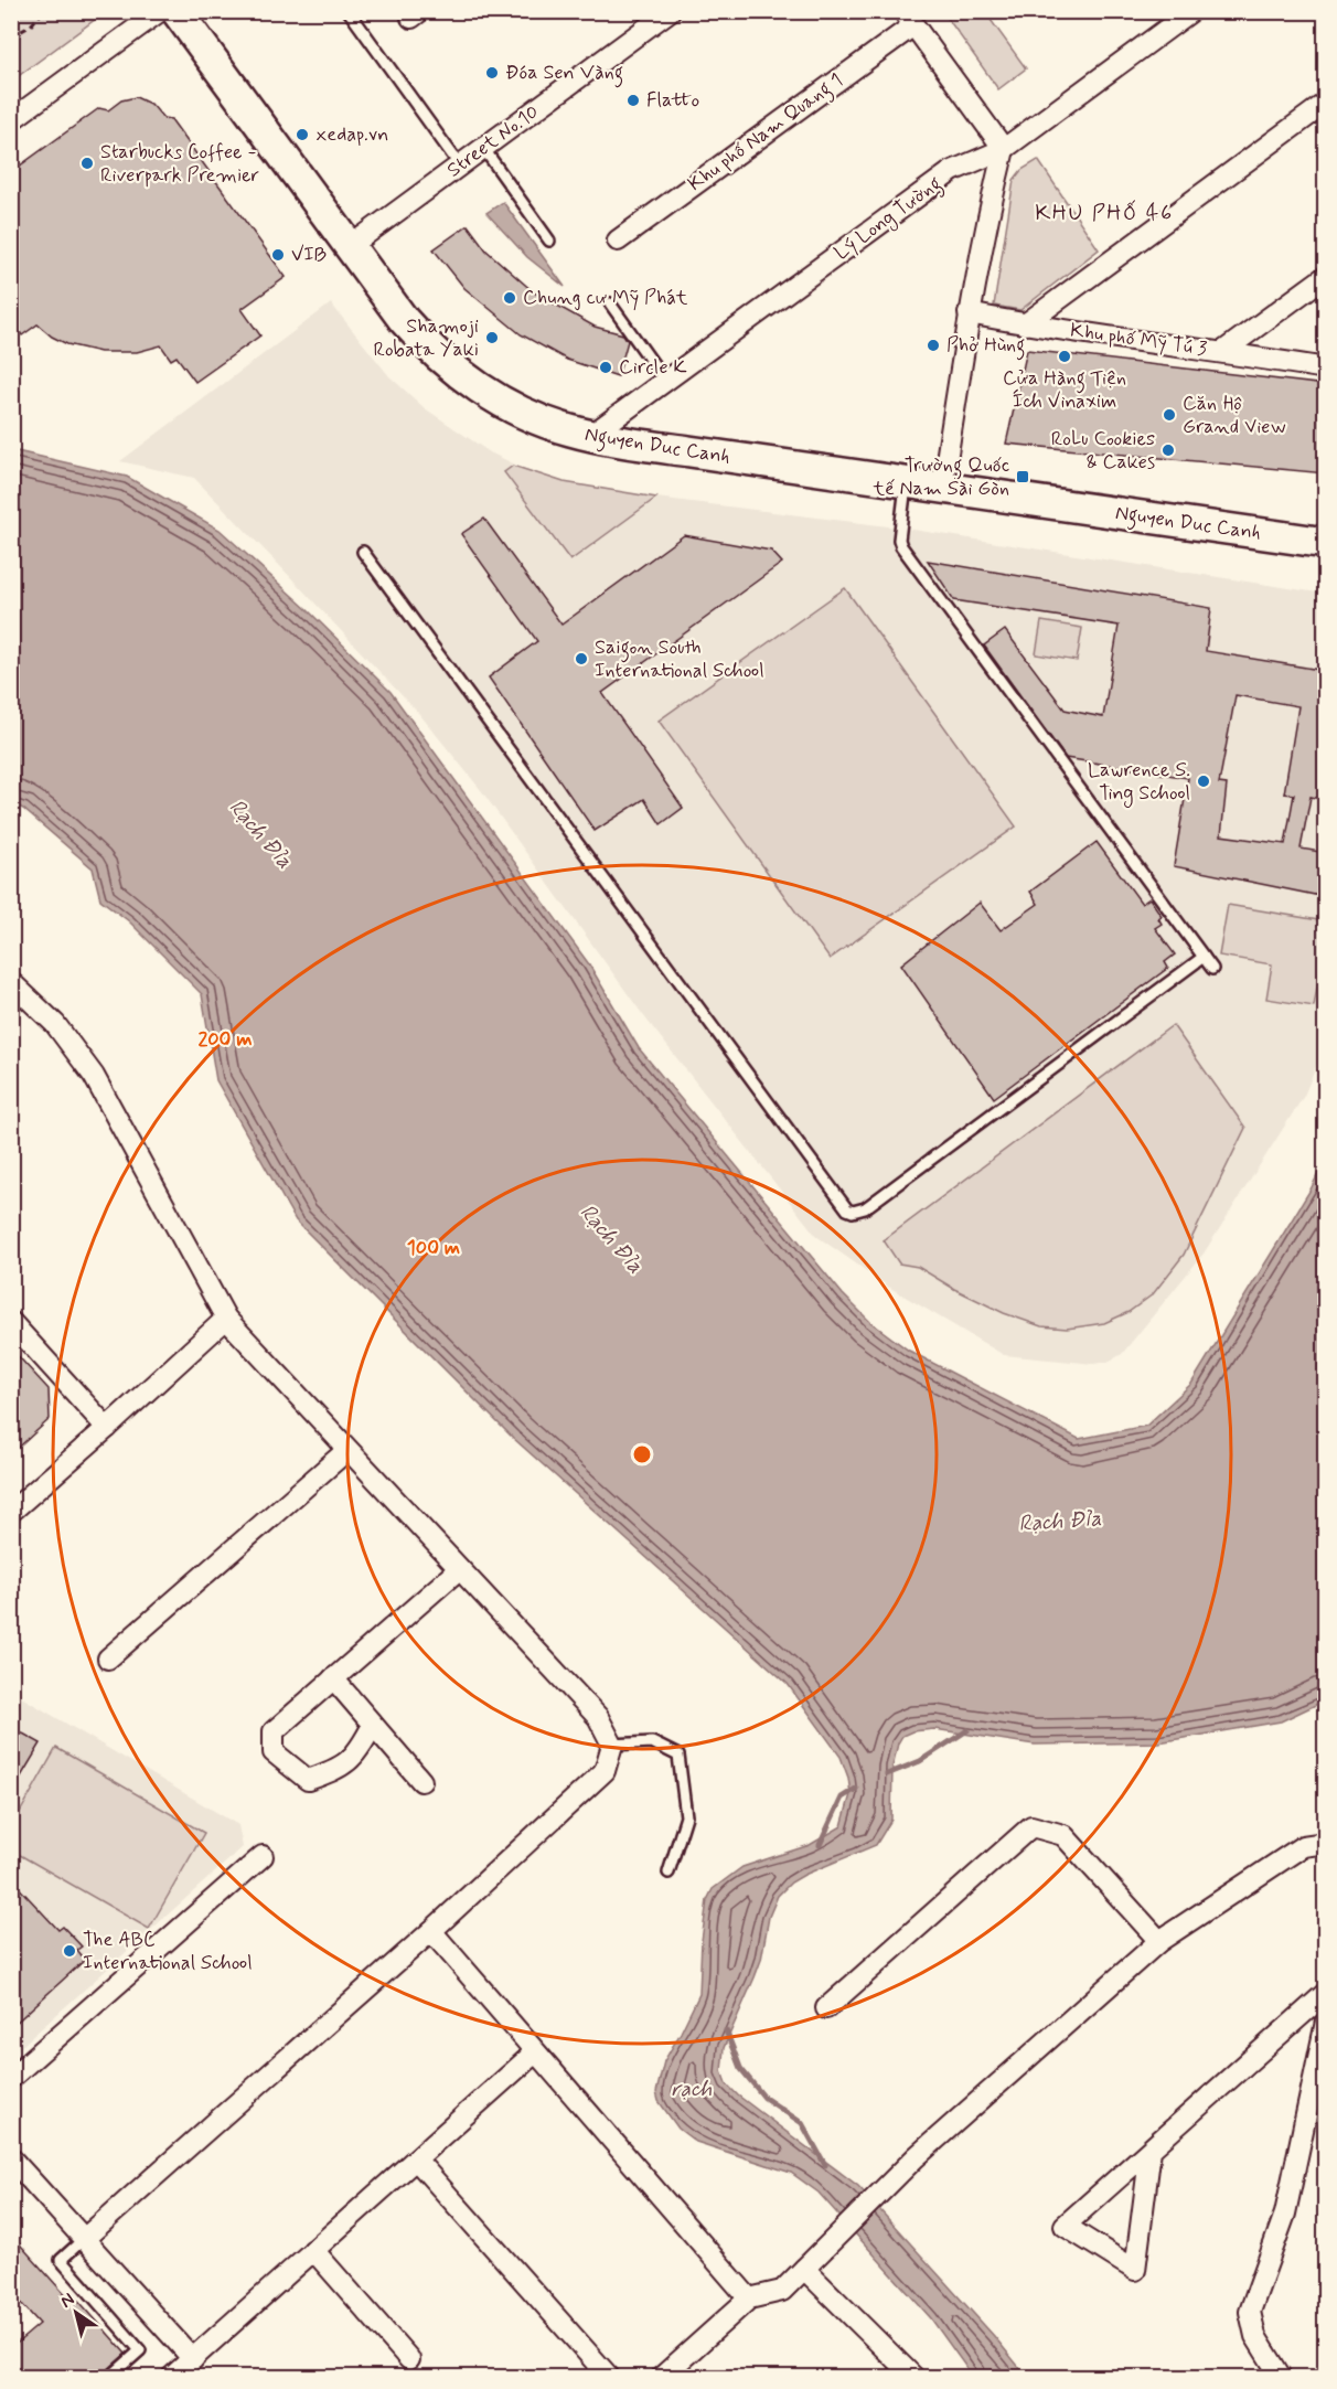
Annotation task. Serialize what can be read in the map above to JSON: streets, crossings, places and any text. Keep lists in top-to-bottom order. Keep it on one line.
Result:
{"streets":{"main road":["Nguyen Duc Canh"],"street":["Khu phố Nam Quang 1","Street No.10","Lý Long Tường","Khu phố Mỹ Tú 3"]},"crossings":[["Street No.10","Nguyen Duc Canh"],["Lý Long Tường","Nguyen Duc Canh"]],"districts":["KHU PHỐ 46"],"water":["Rạch Đỉa","rạch"],"places":{"other":["Đóa Sen Vàng","Flatto","xedap.vn","Starbucks Coffee - Riverpark Premier","VIB","Chung cư Mỹ Phát","Shamoji Robata Yaki","Phở Hùng","Cửa Hàng Tiện Ích Vinaxim","Circle K","Căn Hộ Grand View","RoLu Cookies & Cakes","Saigon South International School","Lawrence S. Ting School","The ABC International School"],"transit":["Trường Quốc tế Nam Sài Gòn"]},"north":"top left","rings":["200 m","100 m"]}
